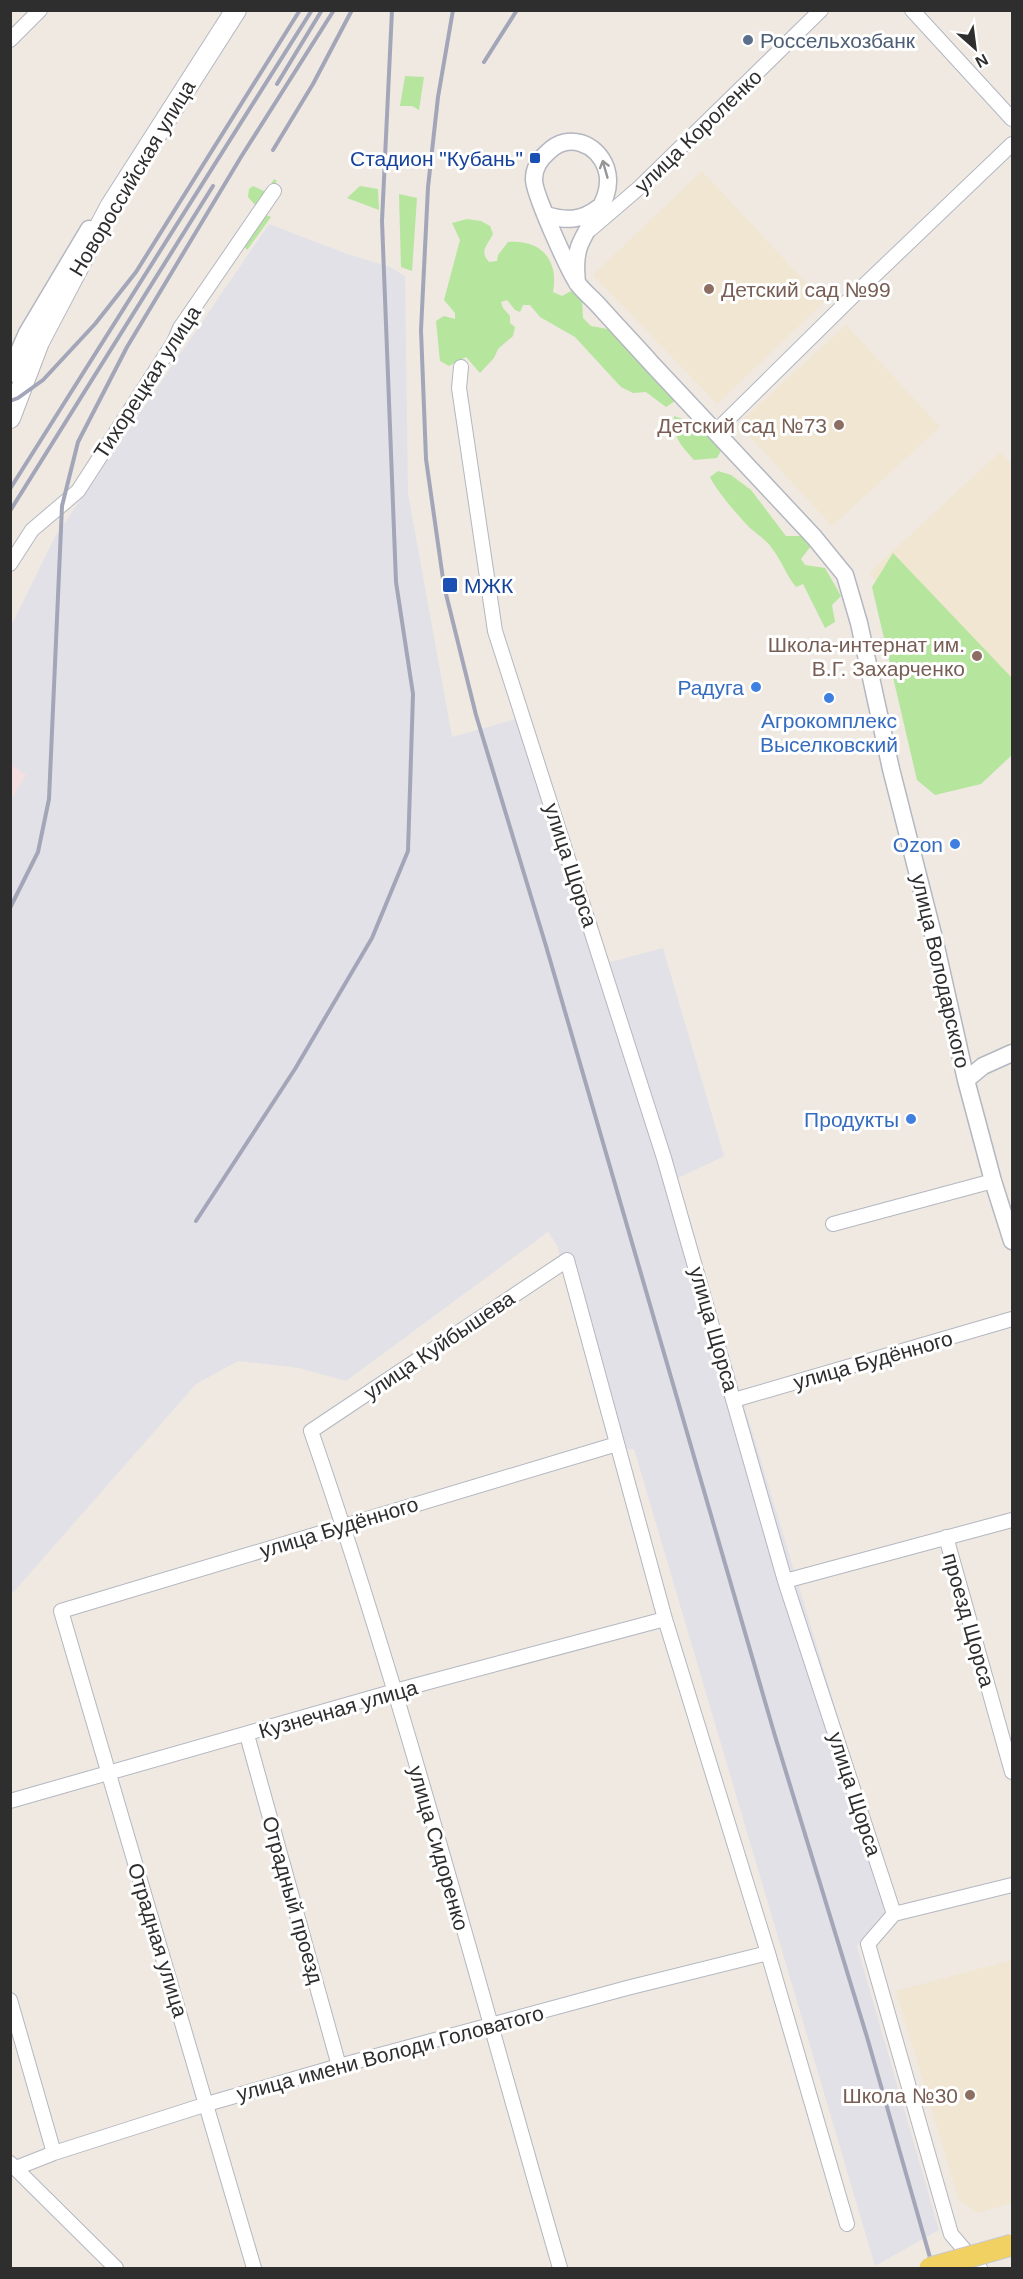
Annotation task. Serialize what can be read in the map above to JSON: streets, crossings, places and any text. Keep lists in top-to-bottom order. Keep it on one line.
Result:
{"streets":{"main road":["Новороссийская улица"],"street":["улица Короленко","Тихорецкая улица","улица Щорса","улица Володарского","улица Куйбышева","улица Будённого","проезд Щорса","Кузнечная улица","улица Сидоренко","Отрадный проезд","Отрадная улица","улица имени Володи Головатого"]},"crossings":[["улица Короленко","улица Володарского"],["улица Щорса","улица Будённого"],["улица Куйбышева","улица Будённого"],["улица Куйбышева","улица Сидоренко"],["улица Будённого","улица Сидоренко"],["улица Будённого","Отрадная улица"],["Кузнечная улица","улица Сидоренко"],["Кузнечная улица","Отрадный проезд"],["Кузнечная улица","Отрадная улица"],["улица Сидоренко","улица имени Володи Головатого"],["Отрадный проезд","улица имени Володи Головатого"],["Отрадная улица","улица имени Володи Головатого"]],"places":{"other":["Россельхозбанк","Детский сад №99","Детский сад №73","Школа-интернат им. В.Г. Захарченко","Радуга","Агрокомплекс Выселковский","Ozon","Продукты","Школа №30"],"transit":["Стадион \"Кубань\"","МЖК"]},"north":"bottom right"}
